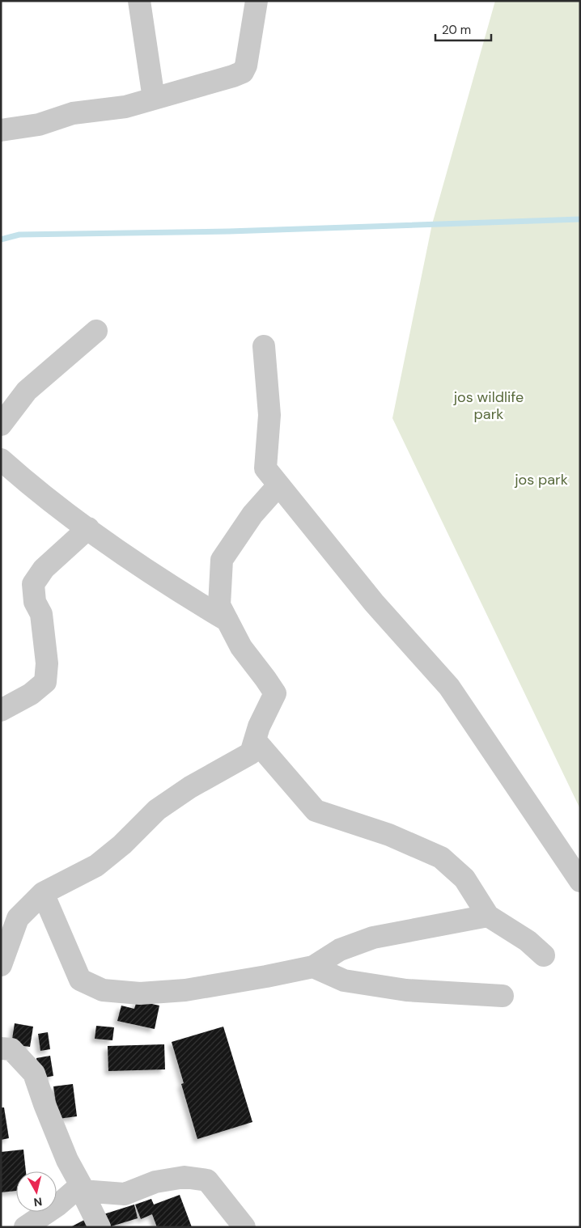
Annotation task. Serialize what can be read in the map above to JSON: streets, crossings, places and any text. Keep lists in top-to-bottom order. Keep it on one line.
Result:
{"parks":["jos wildlife park","jos park"],"scale_bar":"20 m","north":"bottom"}
